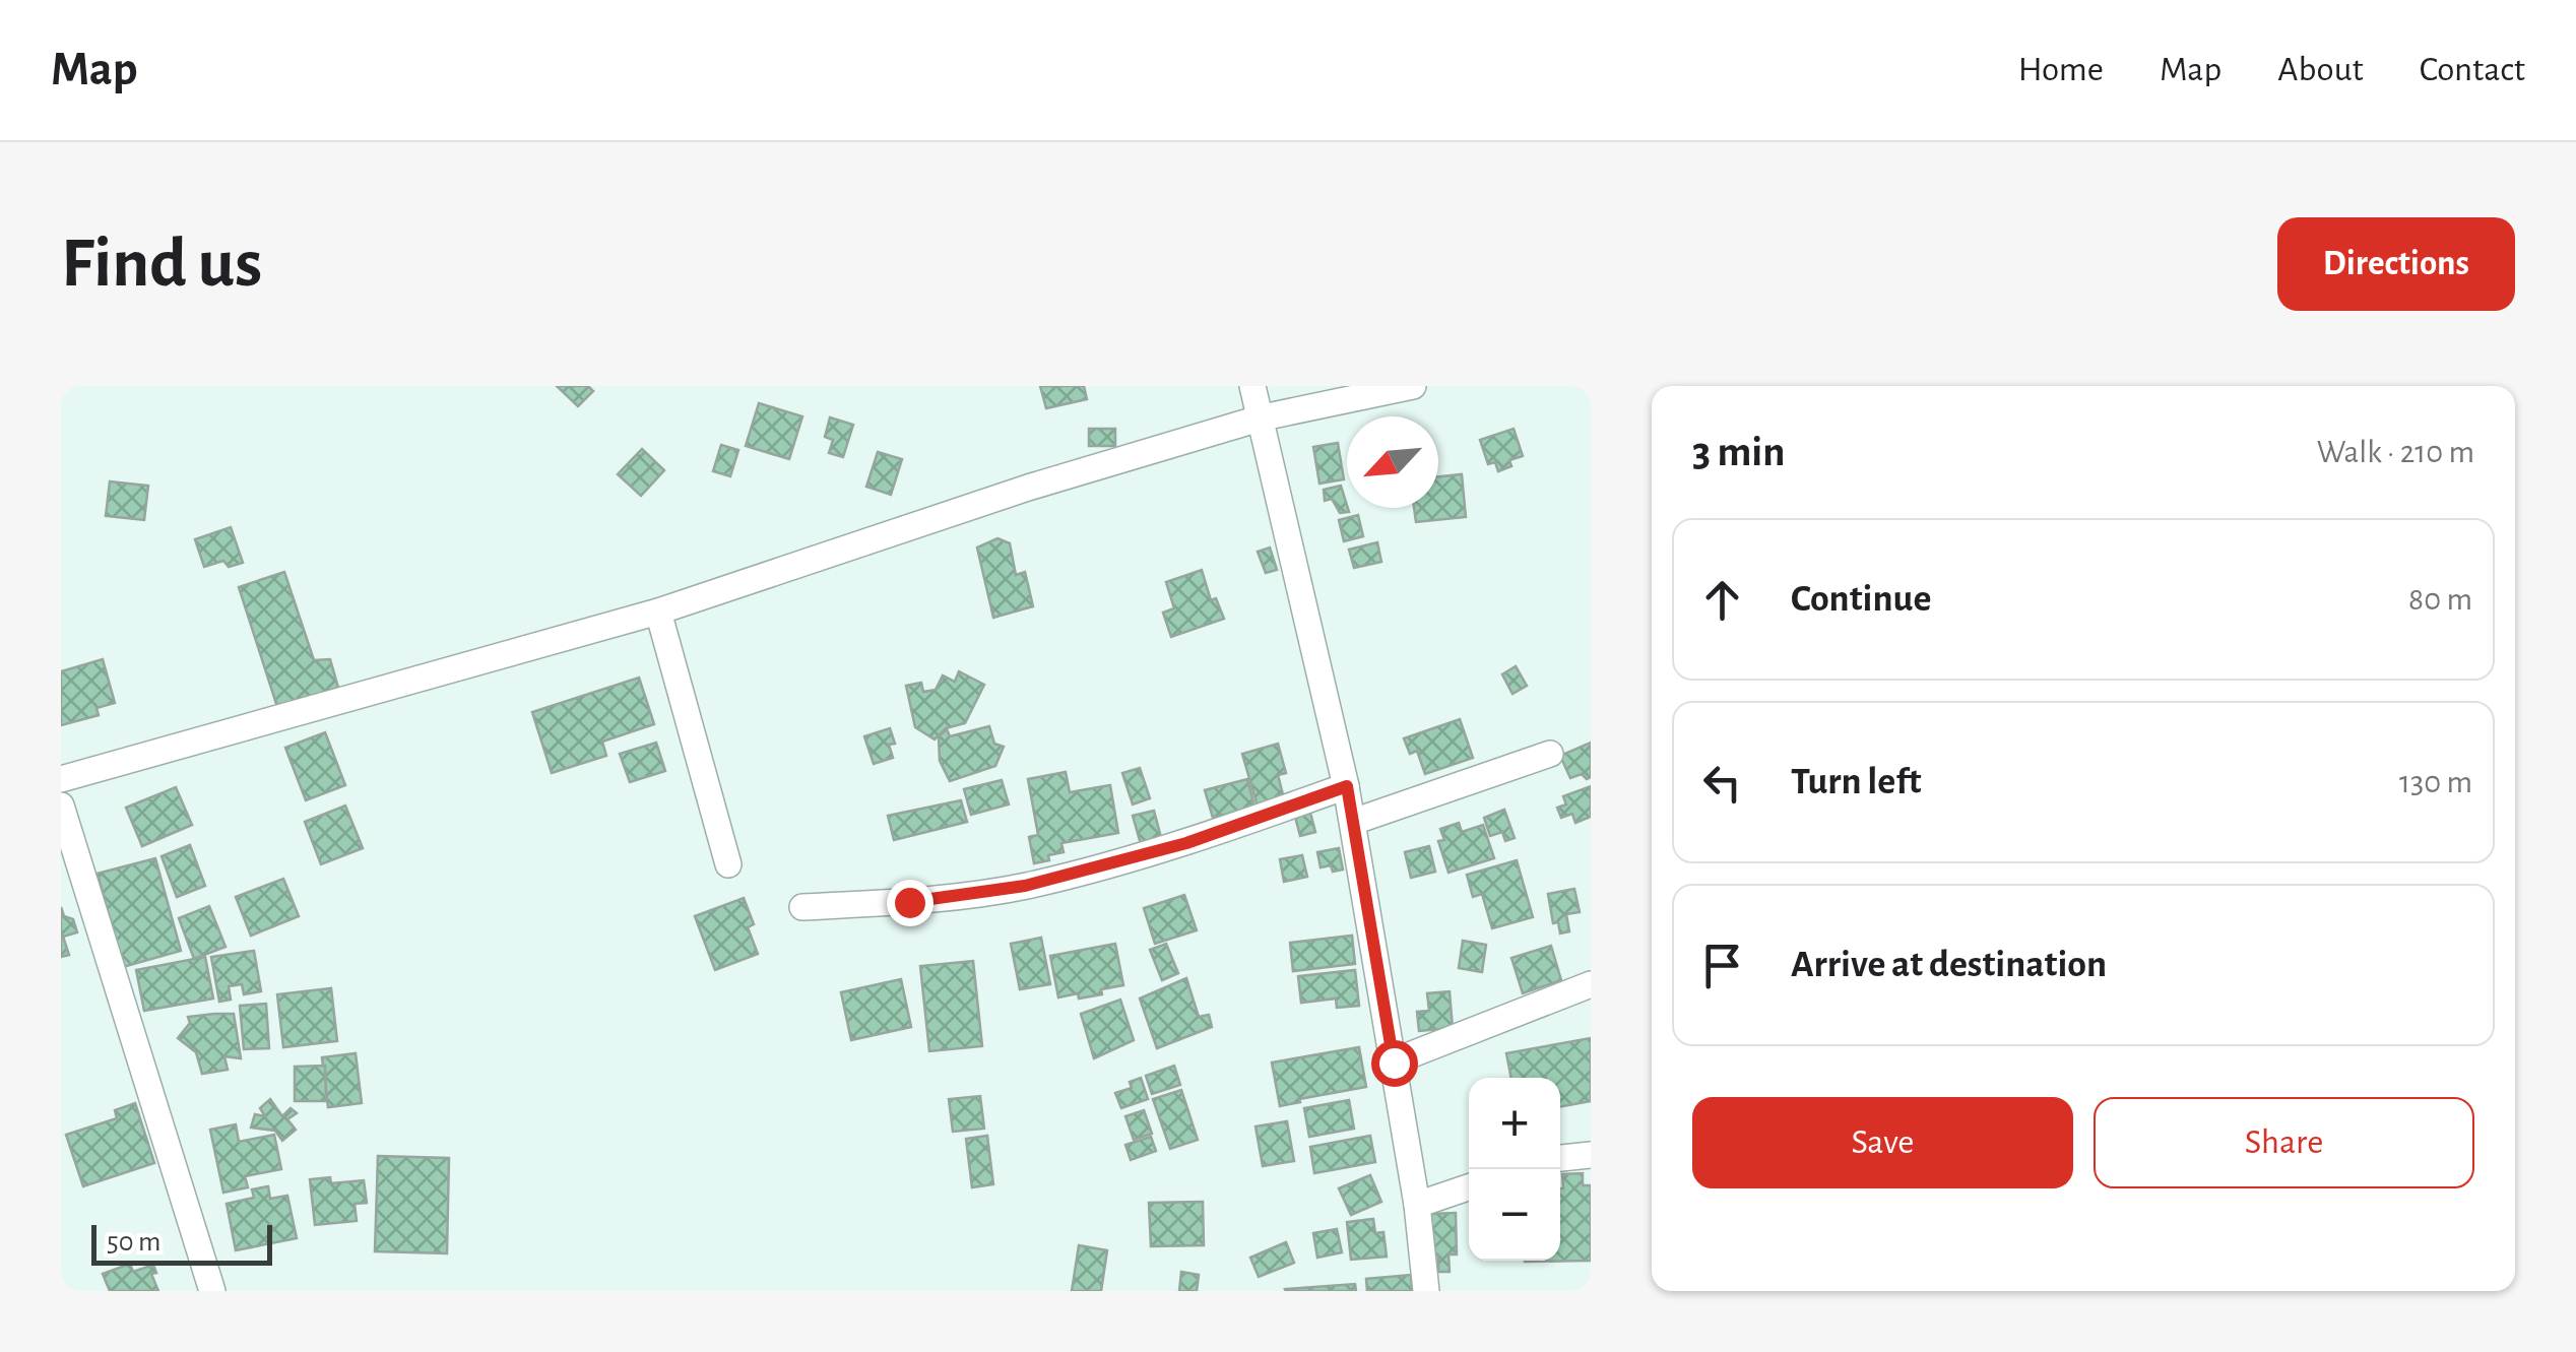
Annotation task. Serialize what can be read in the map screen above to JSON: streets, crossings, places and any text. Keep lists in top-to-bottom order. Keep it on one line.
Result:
{"scale_bar":"50 m","north":"bottom left","page":{"header":"Map","nav":["Home","Map","About","Contact"],"buttons":["Directions",["Save","Share"]],"title":"Find us","heading":["3 min","Walk · 210 m"],"list":[["Continue","80 m"],["Turn left","130 m"],"Arrive at destination"],"map_buttons":["+","−"],"scale":"50 m"}}
